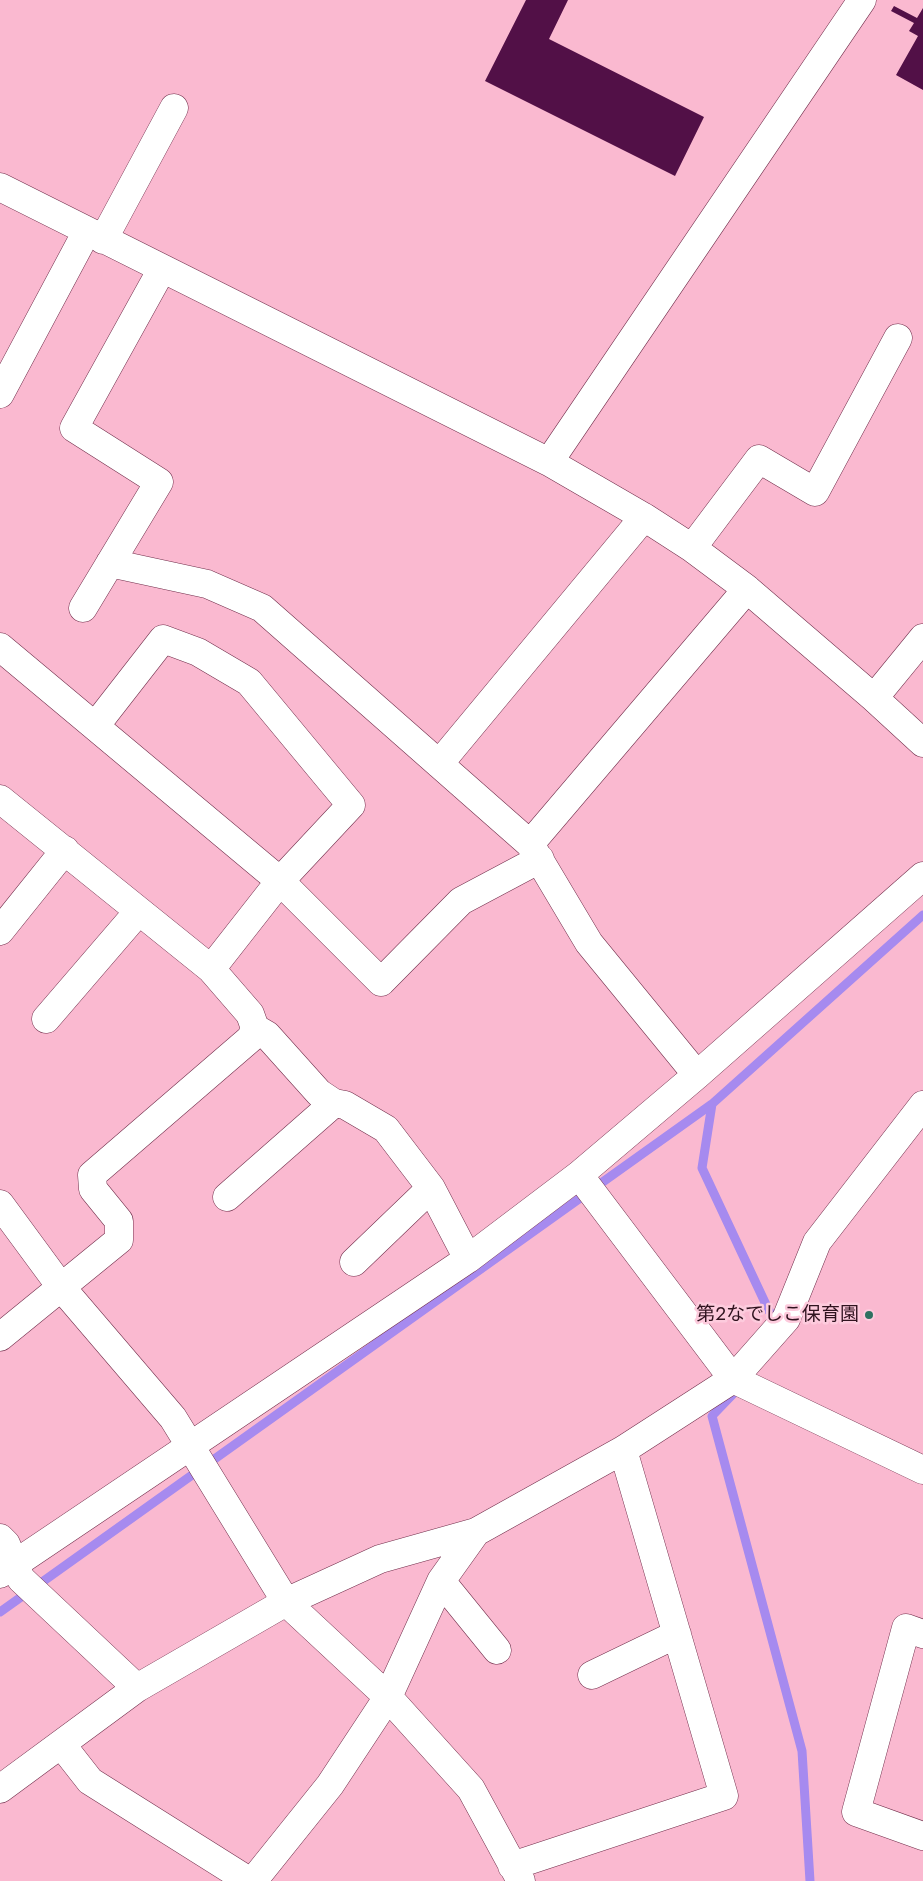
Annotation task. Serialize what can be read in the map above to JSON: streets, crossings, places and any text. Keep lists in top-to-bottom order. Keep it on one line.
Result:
{"places":["第2なでしこ保育園"]}
